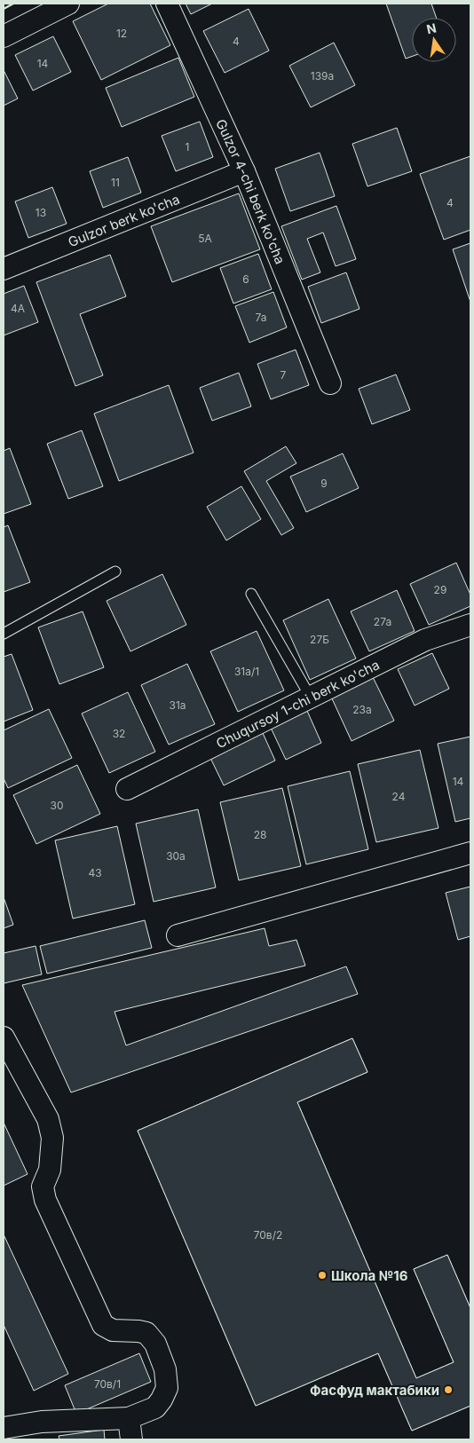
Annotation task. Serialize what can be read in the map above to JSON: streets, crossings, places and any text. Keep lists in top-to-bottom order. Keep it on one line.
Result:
{"streets":{"street":["Gulzor 4-chi berk ko'cha","Gulzor berk ko'cha","Chuqursoy 1-chi berk ko'cha"]},"crossings":[["Gulzor 4-chi berk ko'cha","Gulzor berk ko'cha"]],"places":["Школа №16","Фасфуд мактабики"],"house_numbers":["12","4","14","139а","1","11","4","13","5A","6","4A","7a","7","9","29","27a","27Б","31a/1","31a","23a","32","14","24","30","28","30a","43","70в/2","70в/1"],"north":"top"}
